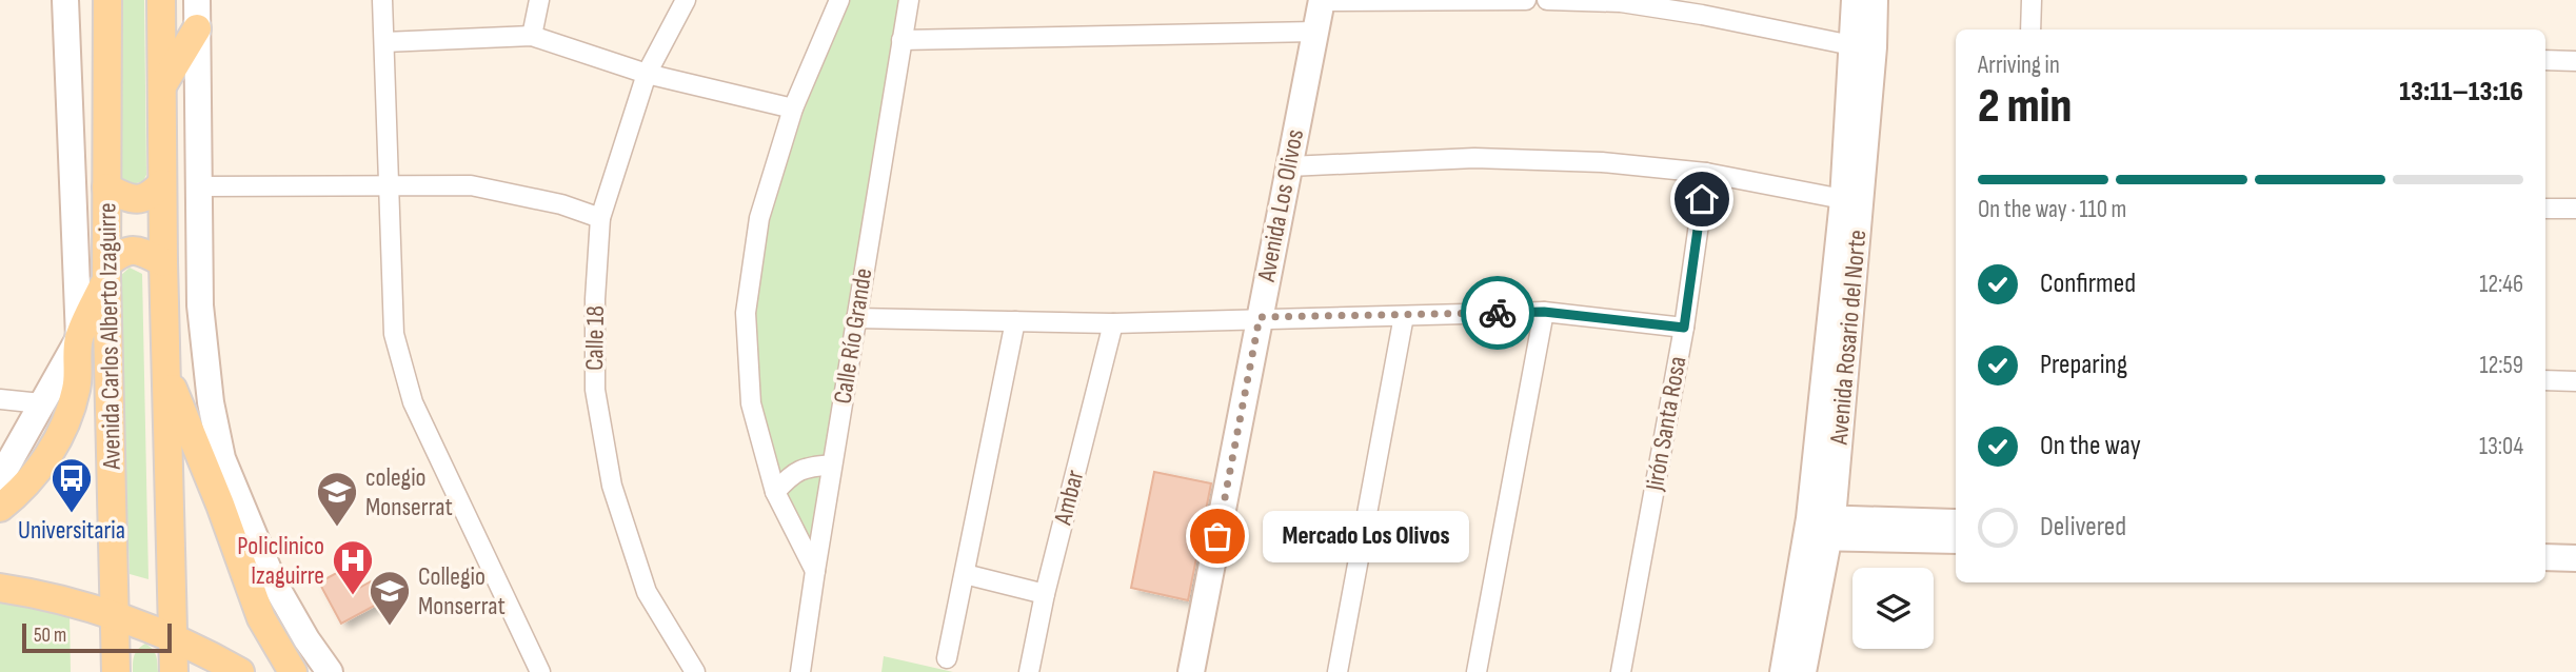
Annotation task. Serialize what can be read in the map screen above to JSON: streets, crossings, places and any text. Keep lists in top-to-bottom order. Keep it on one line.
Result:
{"streets":{"main road":["Avenida Carlos Alberto Izaguirre"],"street":["Avenida Los Olivos","Calle Río Grande","Avenida Rosario del Norte","Calle 18","Jirón Santa Rosa","Ambar"]},"places":{"bus stop":["Universitaria"],"school or university":["colegio Monserrat","Collegio Monserrat"],"other":["Mercado Los Olivos"],"hospital":["Policlinico Izaguirre"]},"scale_bar":"50 m","page":{"heading":["2 min","Arriving in","13:11–13:16"],"bar":"On the way · 110 m","list":[["Confirmed","12:46"],["Preparing","12:59"],["On the way","13:04"],"Delivered"],"bubble":"Mercado Los Olivos","scale":"50 m"}}
